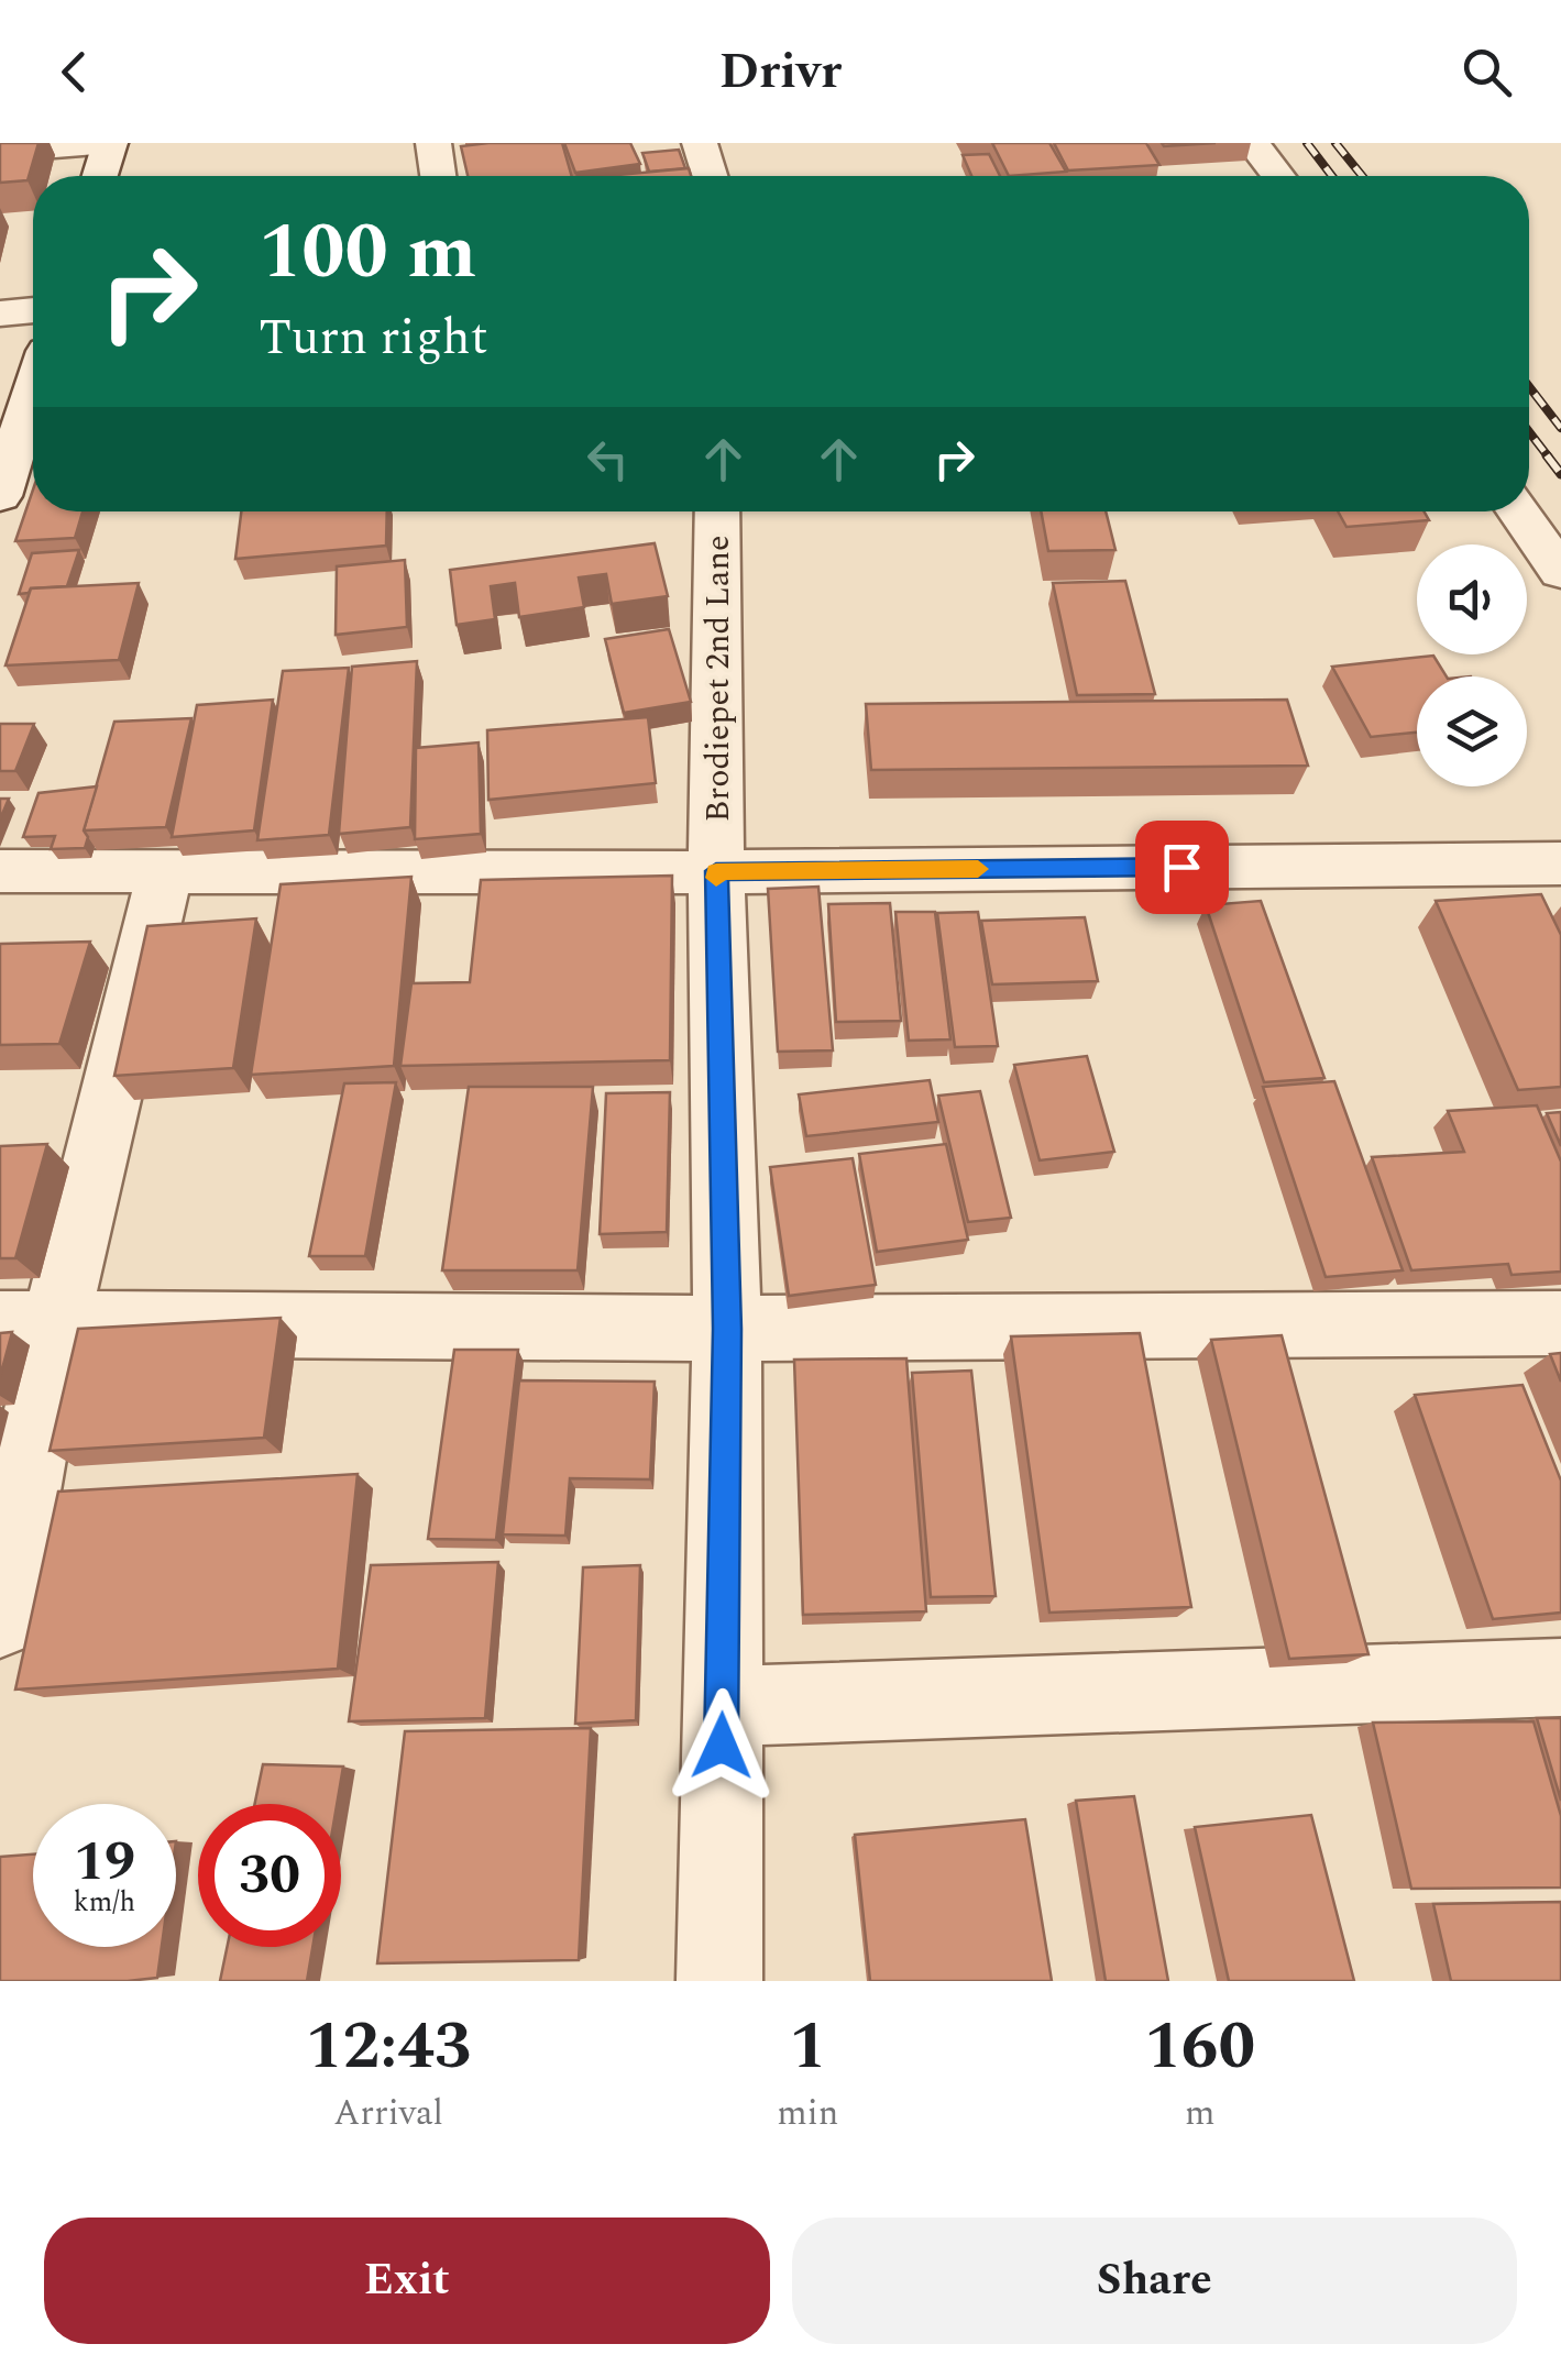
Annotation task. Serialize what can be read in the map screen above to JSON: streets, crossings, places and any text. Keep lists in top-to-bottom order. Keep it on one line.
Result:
{"streets":{"street":["Brodiepet 2nd Lane"]},"page":{"header":"Drivr","turn":["100 m","Turn right"],"speed":"19 km/h","limit":"30","eta":["12:43","Arrival","1","min","160","m"],"buttons":["Exit","Share"]}}
